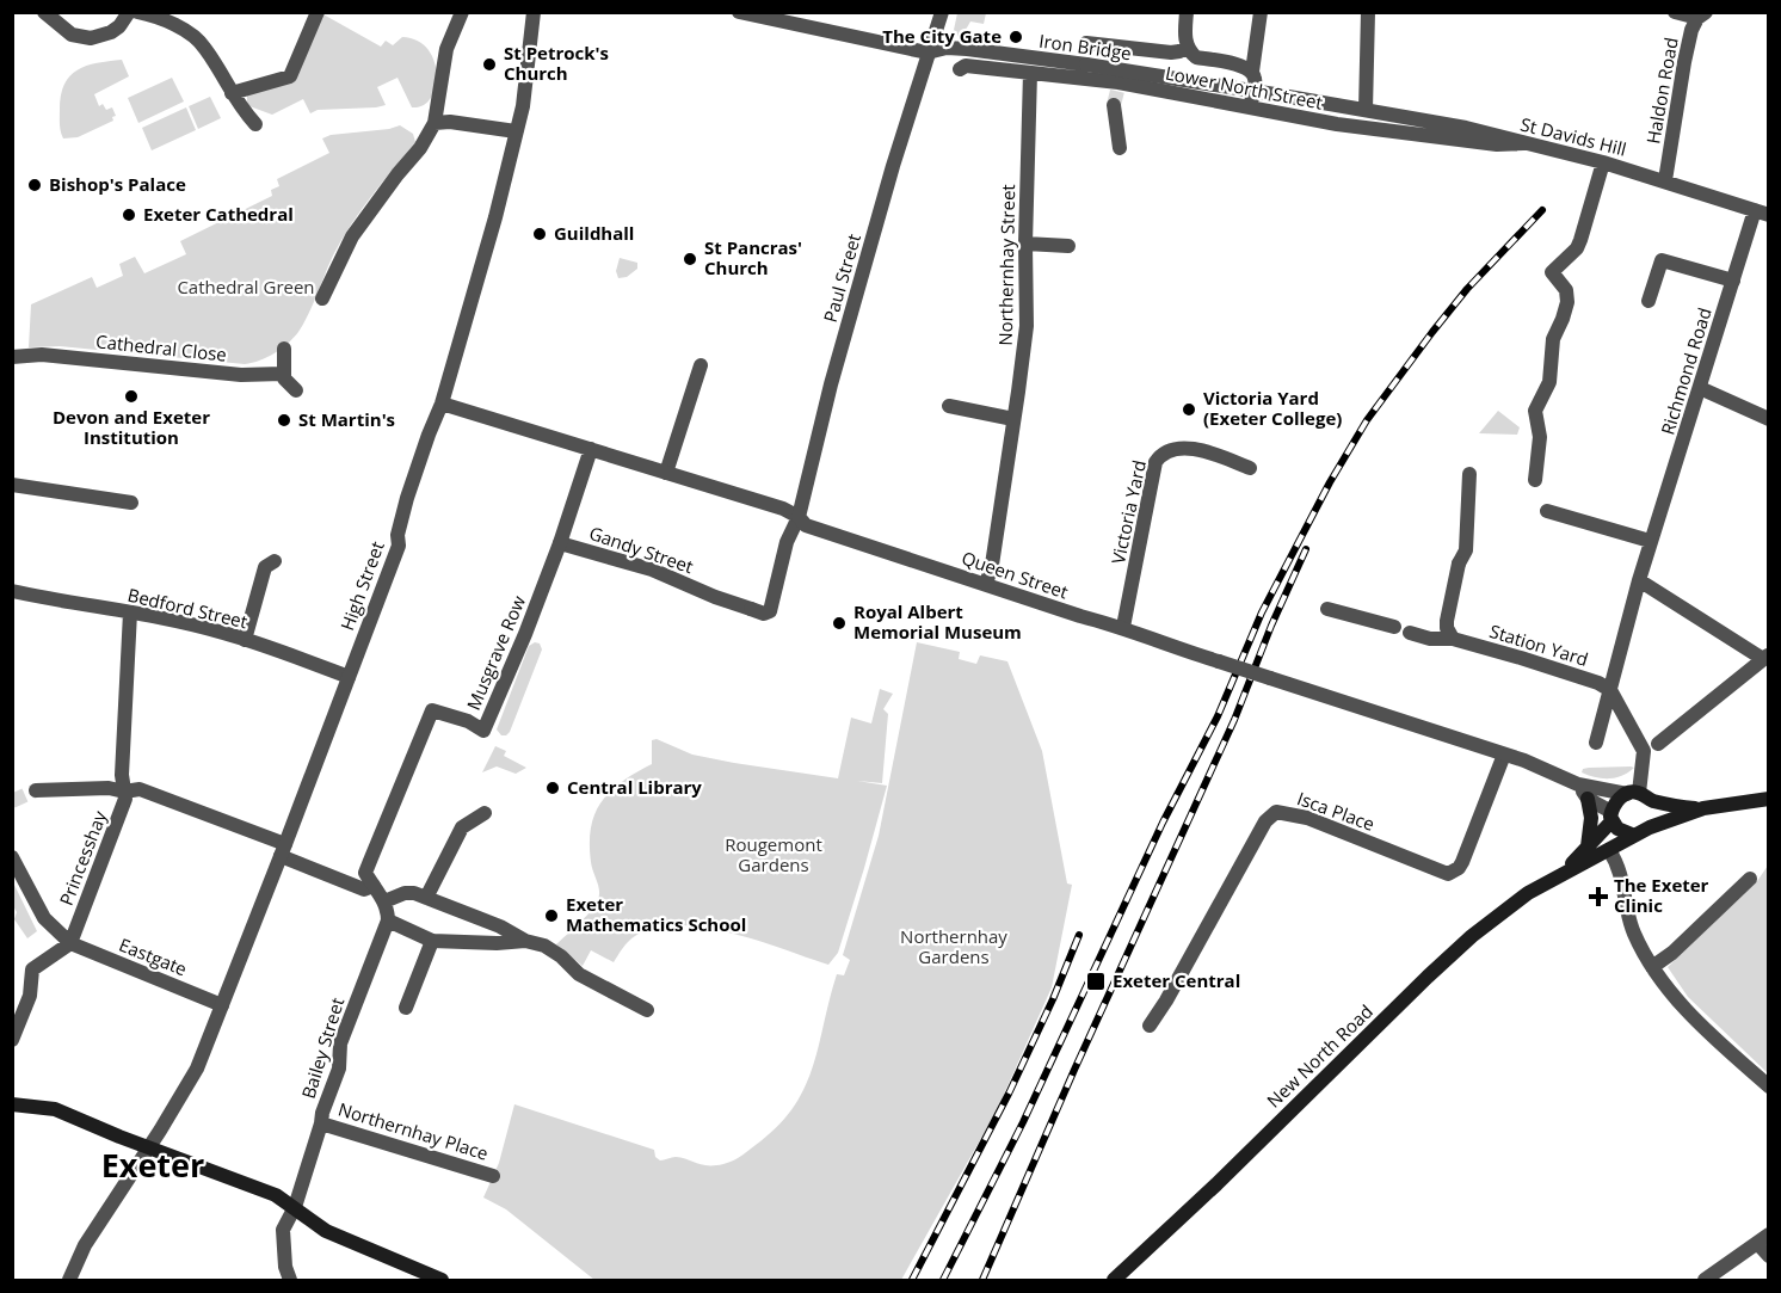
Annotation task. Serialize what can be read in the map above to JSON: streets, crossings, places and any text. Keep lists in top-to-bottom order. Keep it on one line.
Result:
{"streets":{"main road":["New North Road"],"street":["Iron Bridge","Lower North Street","Haldon Road","St Davids Hill","Northernhay Street","Paul Street","Cathedral Close","Richmond Road","Victoria Yard","Gandy Street","Queen Street","High Street","Bedford Street","Station Yard","Musgrave Row","Isca Place","Princesshay","Eastgate","Bailey Street","Northernhay Place"]},"crossings":[["Iron Bridge","St Davids Hill"],["Iron Bridge","Paul Street"],["Lower North Street","St Davids Hill"],["Lower North Street","Northernhay Street"],["Haldon Road","St Davids Hill"],["St Davids Hill","Richmond Road"],["Northernhay Street","Queen Street"],["Paul Street","Gandy Street"],["Paul Street","Queen Street"],["Richmond Road","Station Yard"],["Victoria Yard","Queen Street"],["Gandy Street","Musgrave Row"],["Queen Street","High Street"],["Queen Street","Isca Place"],["Queen Street","New North Road"],["High Street","Bedford Street"],["High Street","Eastgate"],["Bedford Street","Princesshay"],["Princesshay","Eastgate"],["Bailey Street","Northernhay Place"]],"districts":["Exeter"],"parks":["Cathedral Green","Rougemont Gardens","Northernhay Gardens"],"places":{"other":["The City Gate","St Petrock's Church","Bishop's Palace","Exeter Cathedral","Guildhall","St Pancras' Church","Devon and Exeter Institution","Victoria Yard (Exeter College)","St Martin's","Royal Albert Memorial Museum","Central Library","Exeter Mathematics School"],"health":["The Exeter Clinic"],"transit":["Exeter Central"]}}
